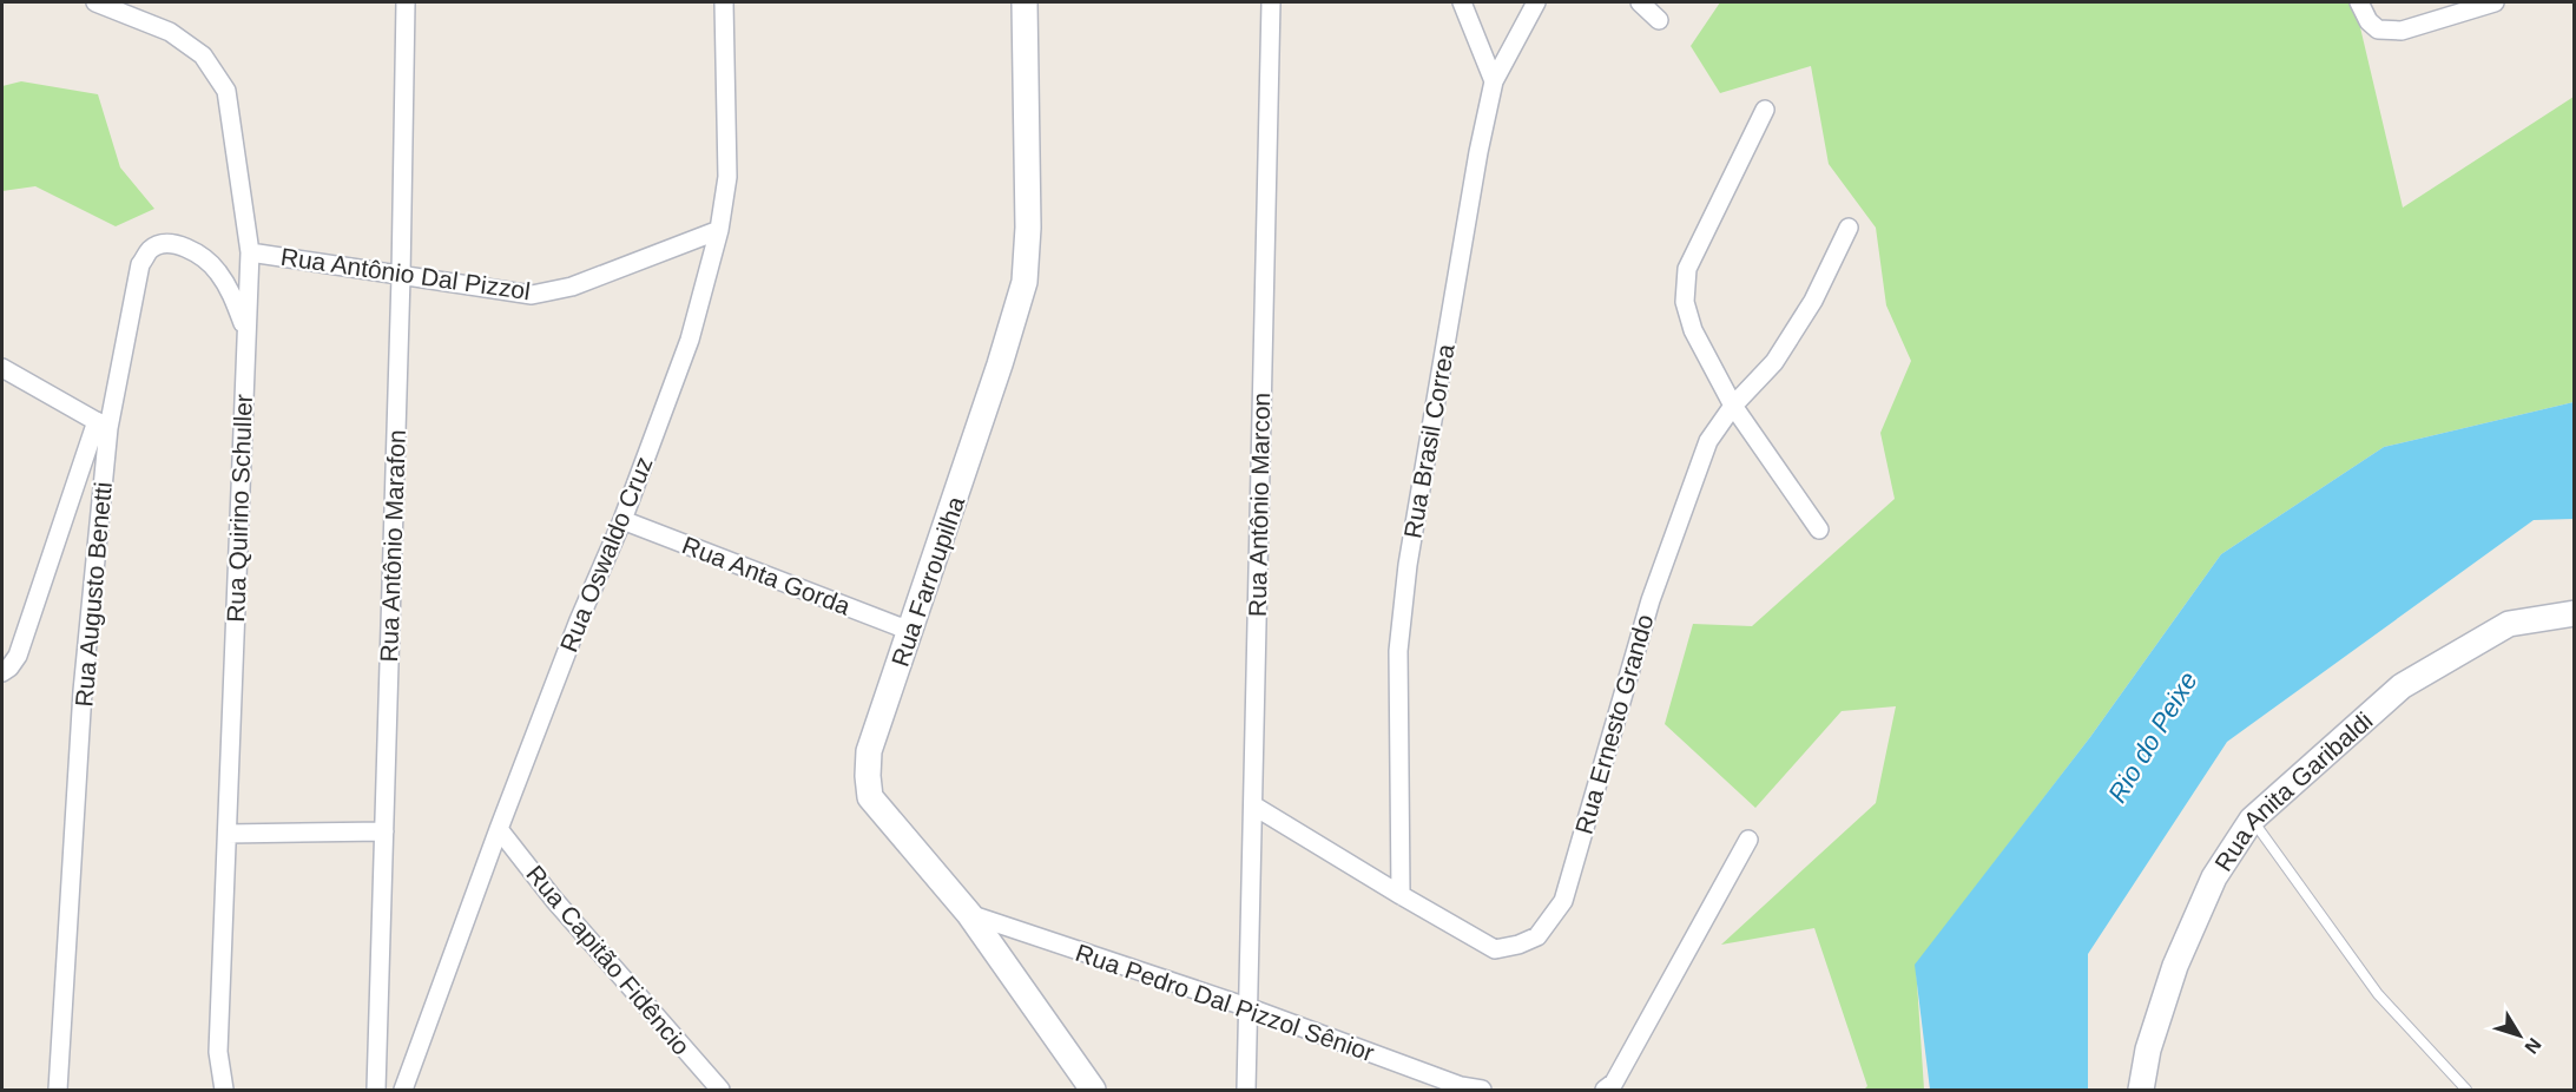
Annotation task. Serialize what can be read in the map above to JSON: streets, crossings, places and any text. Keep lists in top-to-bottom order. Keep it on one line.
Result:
{"streets":{"street":["Rua Antônio Dal Pizzol","Rua Brasil Correa","Rua Antônio Marcon","Rua Quirino Schuller","Rua Antônio Marafon","Rua Oswaldo Cruz","Rua Anta Gorda","Rua Farroupilha","Rua Augusto Benetti","Rua Ernesto Grando","Rua Anita Garibaldi","Rua Capitão Fidêncio","Rua Pedro Dal Pizzol Sênior"]},"crossings":[["Rua Antônio Dal Pizzol","Rua Quirino Schuller"],["Rua Antônio Dal Pizzol","Rua Antônio Marafon"],["Rua Antônio Dal Pizzol","Rua Oswaldo Cruz"],["Rua Brasil Correa","Rua Ernesto Grando"],["Rua Antônio Marcon","Rua Ernesto Grando"],["Rua Antônio Marcon","Rua Pedro Dal Pizzol Sênior"],["Rua Quirino Schuller","Rua Augusto Benetti"],["Rua Oswaldo Cruz","Rua Anta Gorda"],["Rua Oswaldo Cruz","Rua Capitão Fidêncio"],["Rua Anta Gorda","Rua Farroupilha"],["Rua Farroupilha","Rua Pedro Dal Pizzol Sênior"]],"water":["Rio do Peixe"],"north":"bottom right"}
